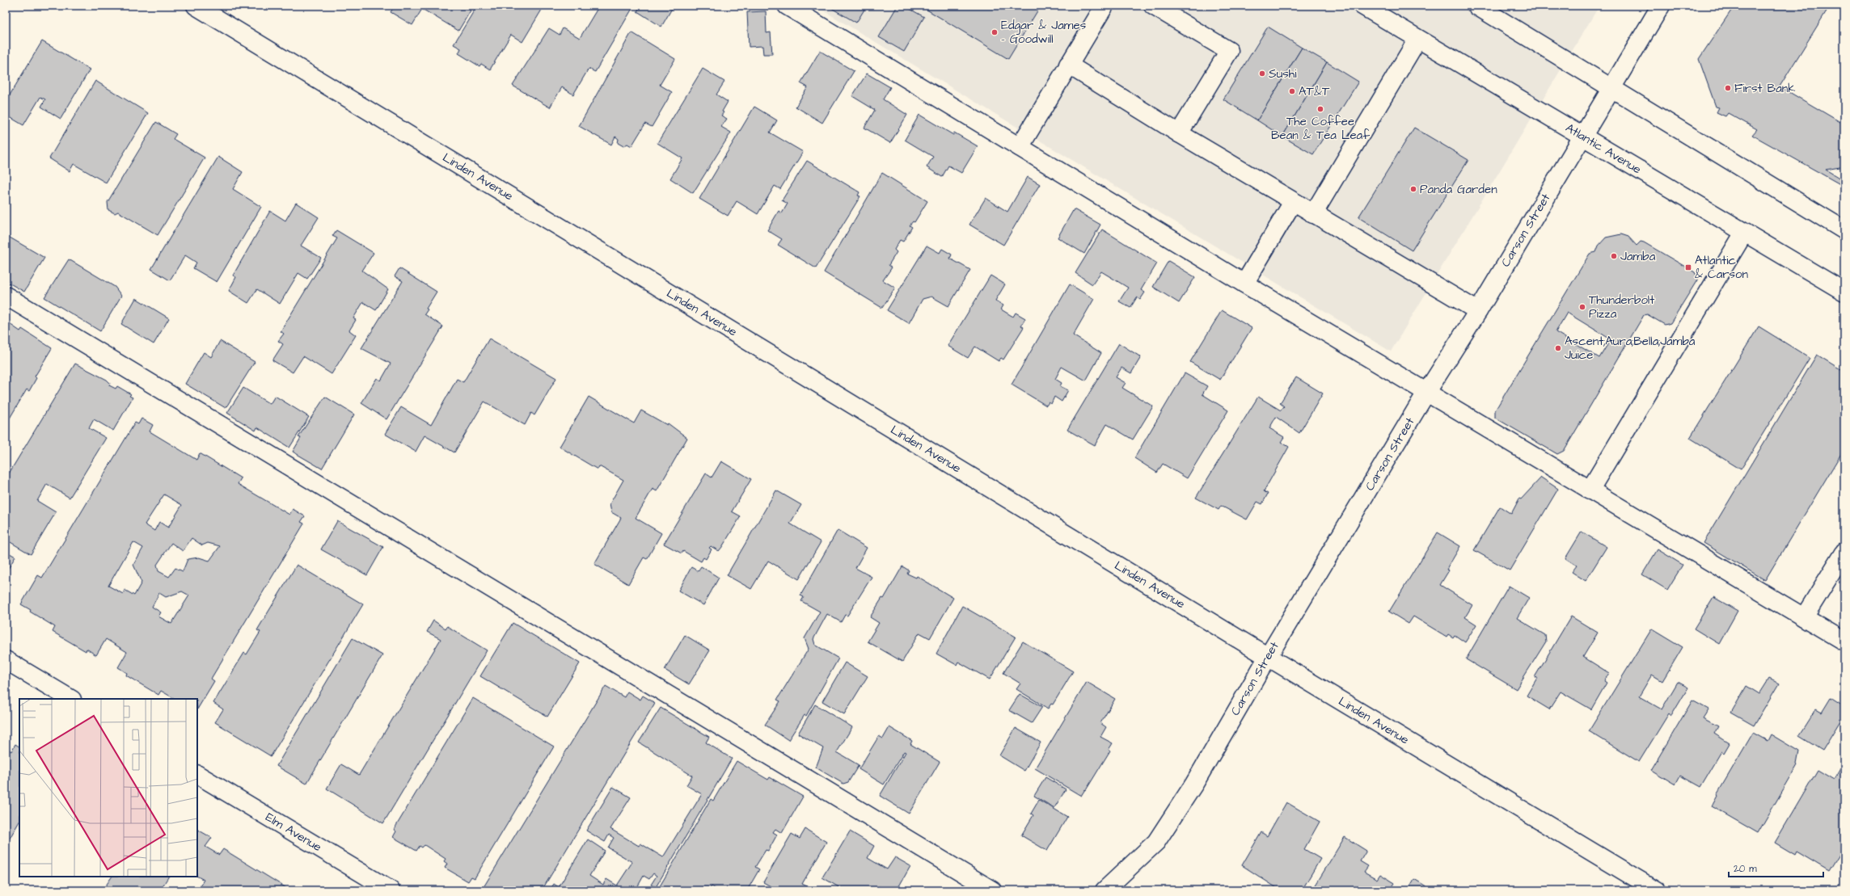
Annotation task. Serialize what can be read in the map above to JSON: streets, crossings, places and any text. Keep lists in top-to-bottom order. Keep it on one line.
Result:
{"streets":{"main road":["Atlantic Avenue","Linden Avenue","Carson Street","Elm Avenue"]},"crossings":[["Atlantic Avenue","Carson Street"],["Linden Avenue","Carson Street"]],"places":{"other":["Edgar & James - Goodwill","Sushi","First Bank","AT&T","The Coffee Bean & Tea Leaf","Panda Garden","Jamba","Thunderbolt Pizza","Ascent;Aura;Bella;Jamba Juice"],"transit":["Atlantic & Carson"]},"scale_bar":"20 m"}
